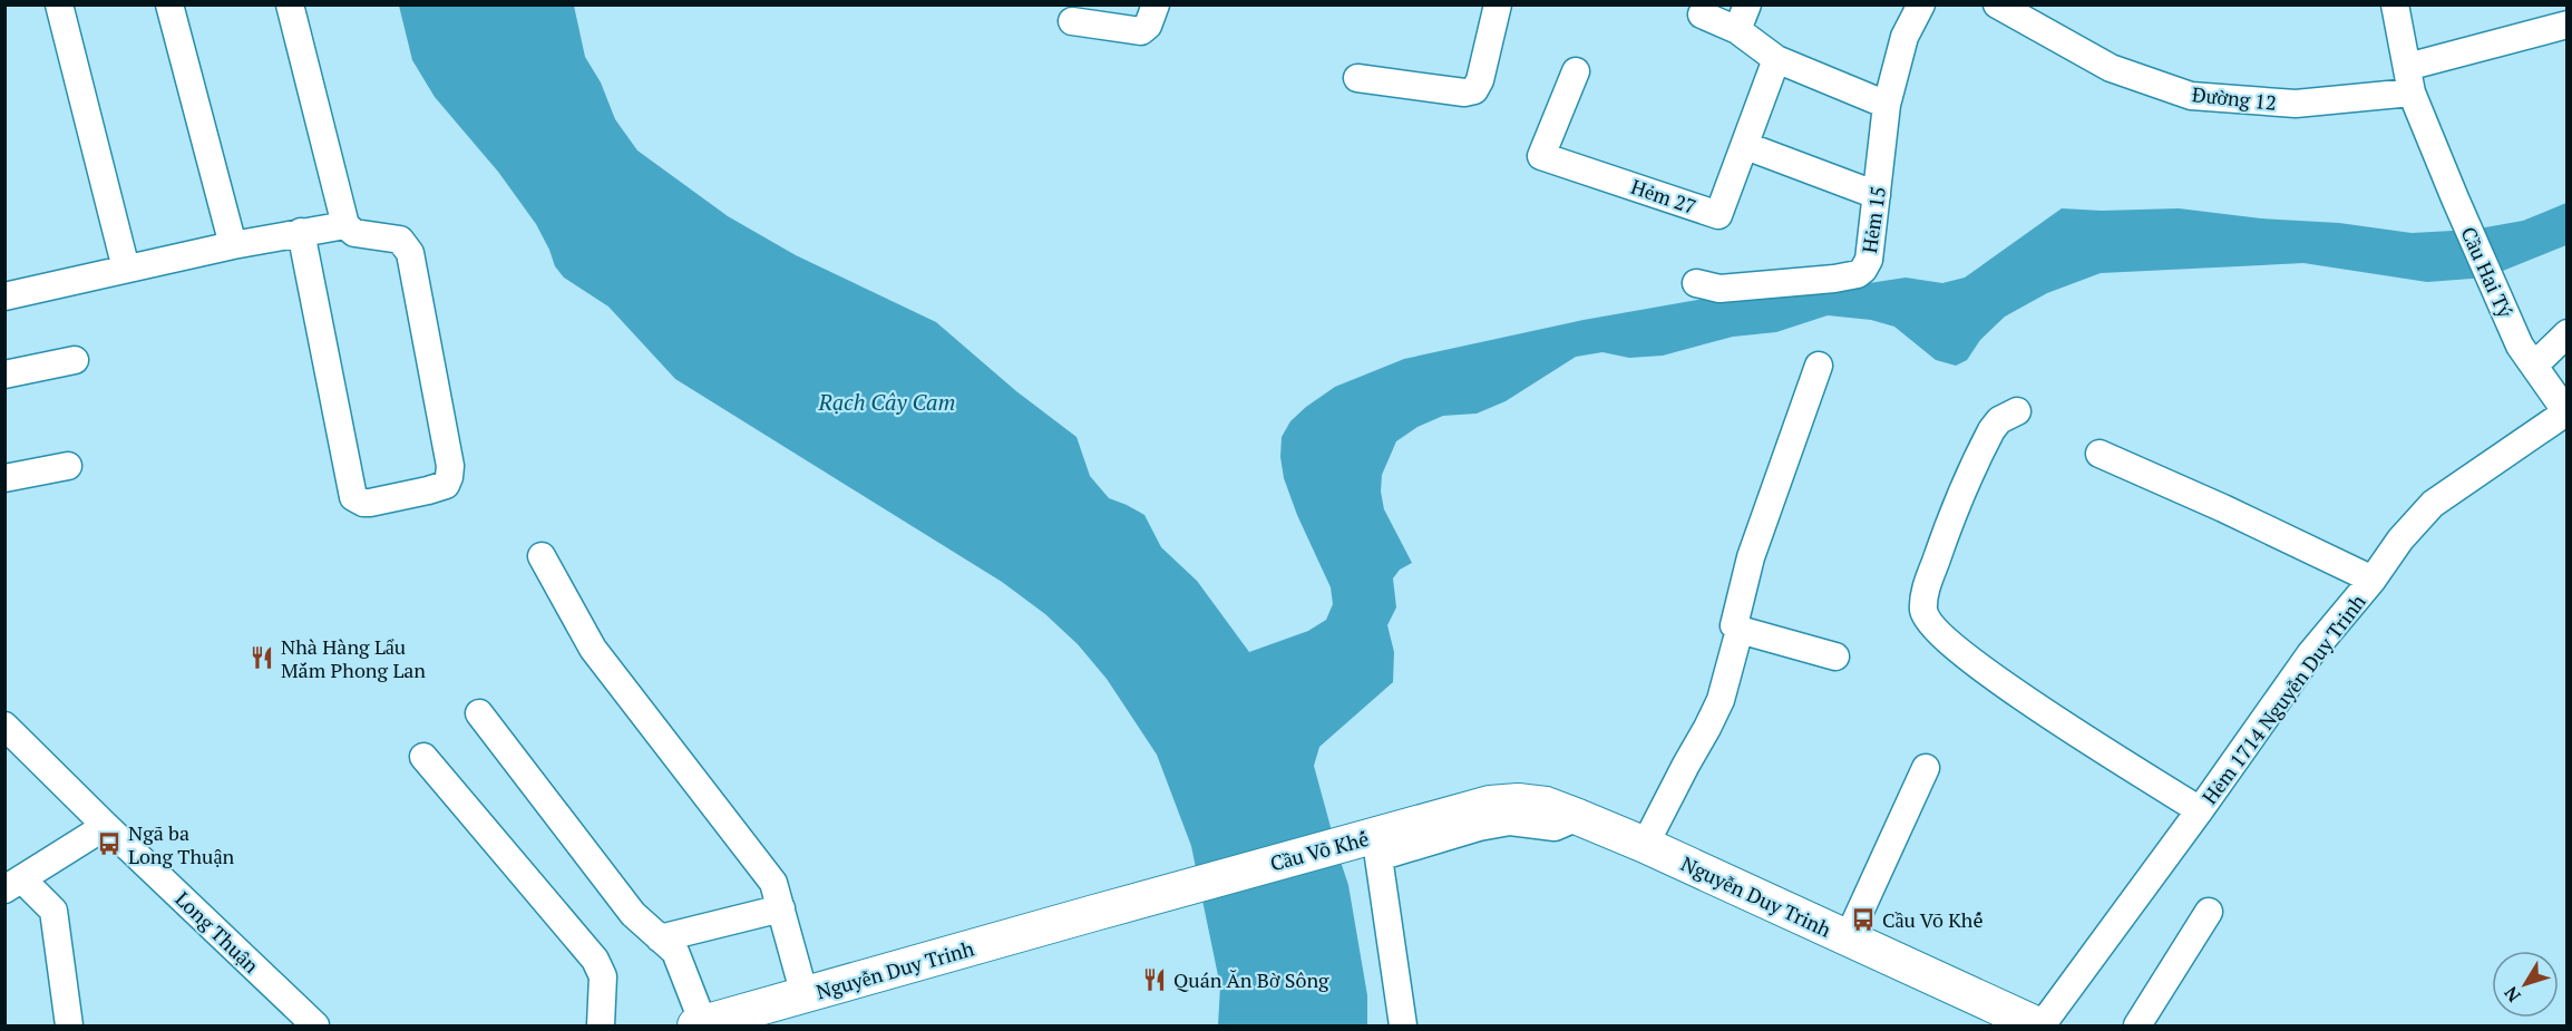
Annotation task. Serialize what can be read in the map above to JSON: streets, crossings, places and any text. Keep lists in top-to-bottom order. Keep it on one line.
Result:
{"streets":{"main road":["Cầu Võ Khế","Nguyễn Duy Trinh"],"street":["Đường 12","Hẻm 27","Hẻm 15","Cầu Hai Tý","Hẻm 1714 Nguyễn Duy Trinh","Long Thuận"]},"crossings":[["Đường 12","Cầu Hai Tý"],["Cầu Hai Tý","Hẻm 1714 Nguyễn Duy Trinh"],["Hẻm 1714 Nguyễn Duy Trinh","Nguyễn Duy Trinh"],["Cầu Võ Khế","Nguyễn Duy Trinh"]],"water":["Rạch Cây Cam"],"places":{"restaurant":["Nhà Hàng Lẩu Mắm Phong Lan","Quán Ăn Bờ Sông"],"bus stop":["Ngã ba Long Thuận","Cầu Võ Khế"]},"north":"bottom left"}
